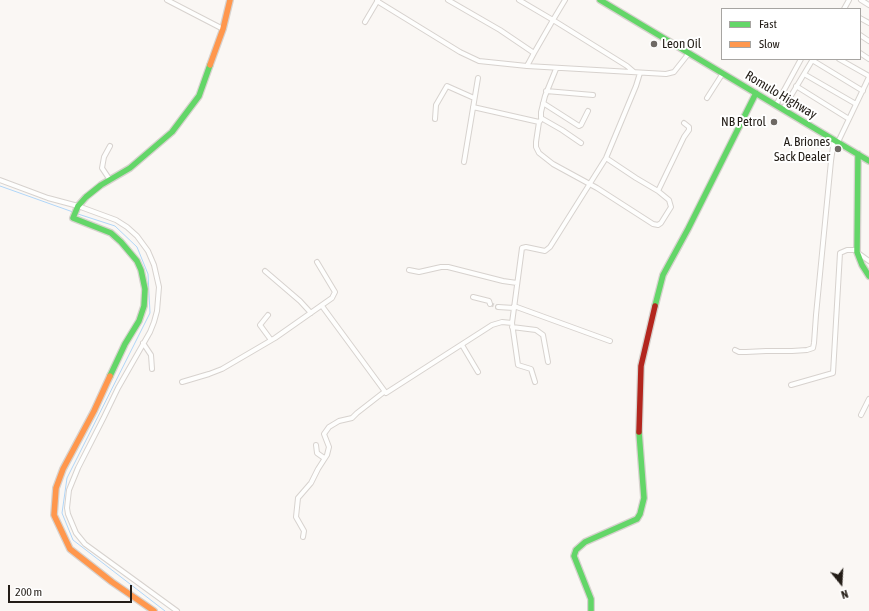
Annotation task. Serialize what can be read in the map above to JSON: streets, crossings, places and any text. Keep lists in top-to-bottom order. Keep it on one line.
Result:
{"streets":{"main road":["Romulo Highway"]},"places":["Leon Oil","NB Petrol","A. Briones Sack Dealer"],"legend":["Fast","Slow"],"scale_bar":"200 m","north":"bottom"}
